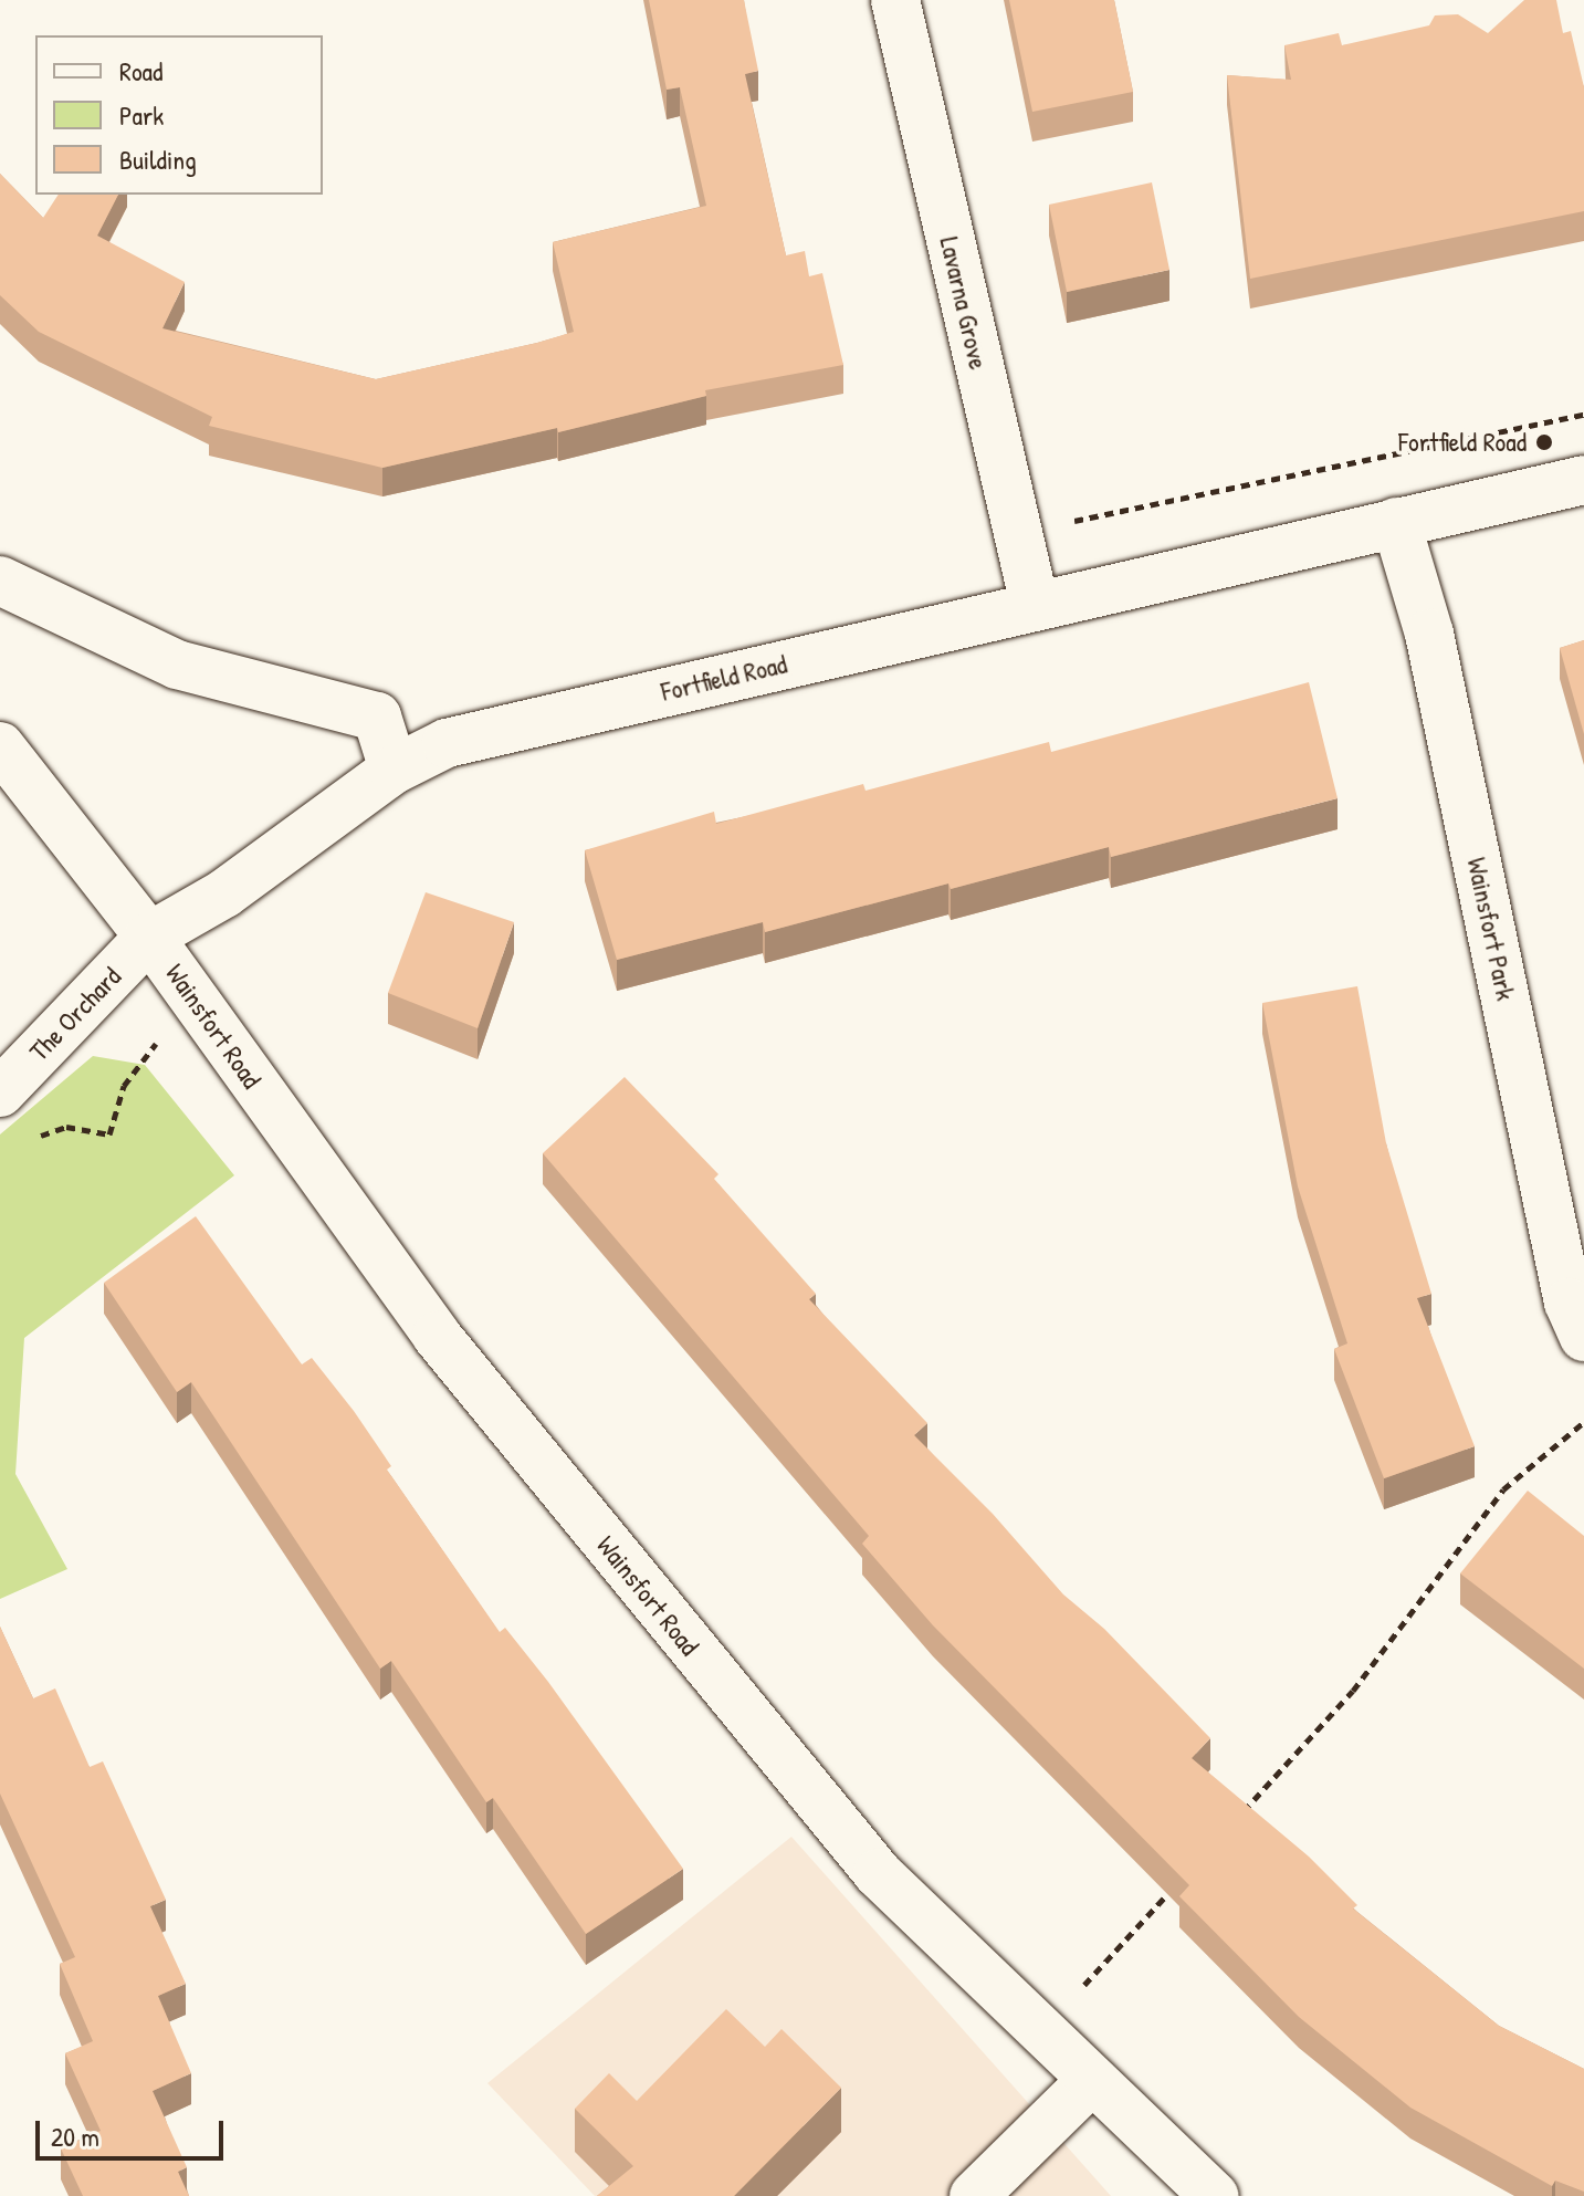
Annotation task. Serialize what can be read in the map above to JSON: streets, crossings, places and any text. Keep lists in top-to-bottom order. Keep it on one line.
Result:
{"streets":{"street":["Lavarna Grove","Fortfield Road","Wainsfort Park","The Orchard","Wainsfort Road"]},"crossings":[["Lavarna Grove","Fortfield Road"],["Fortfield Road","Wainsfort Park"],["Fortfield Road","The Orchard"],["Fortfield Road","Wainsfort Road"],["The Orchard","Wainsfort Road"]],"places":["Fortfield Road"],"legend":["Road","Park","Building"],"scale_bar":"20 m"}
